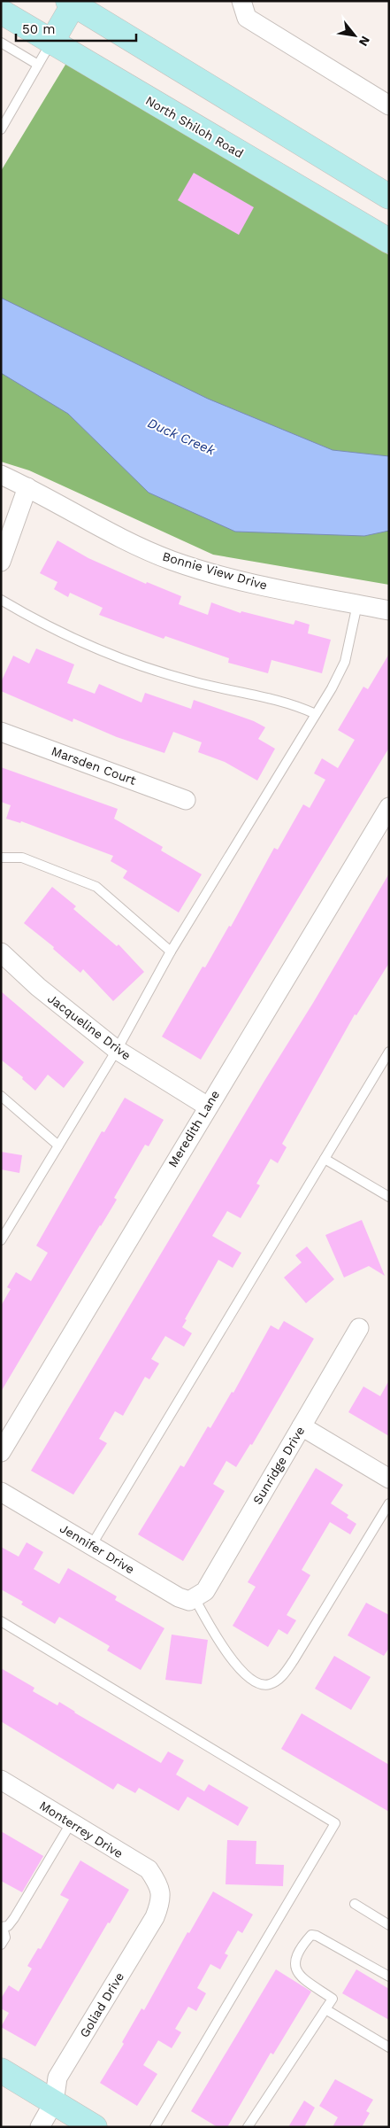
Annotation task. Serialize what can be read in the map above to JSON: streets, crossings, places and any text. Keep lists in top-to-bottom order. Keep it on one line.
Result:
{"streets":{"main road":["North Shiloh Road"],"street":["Bonnie View Drive","Marsden Court","Jacqueline Drive","Meredith Lane","Sunridge Drive","Jennifer Drive","Monterrey Drive","Goliad Drive"]},"crossings":[["Jacqueline Drive","Meredith Lane"],["Sunridge Drive","Jennifer Drive"],["Monterrey Drive","Goliad Drive"]],"water":["Duck Creek"],"scale_bar":"50 m","north":"bottom right"}
